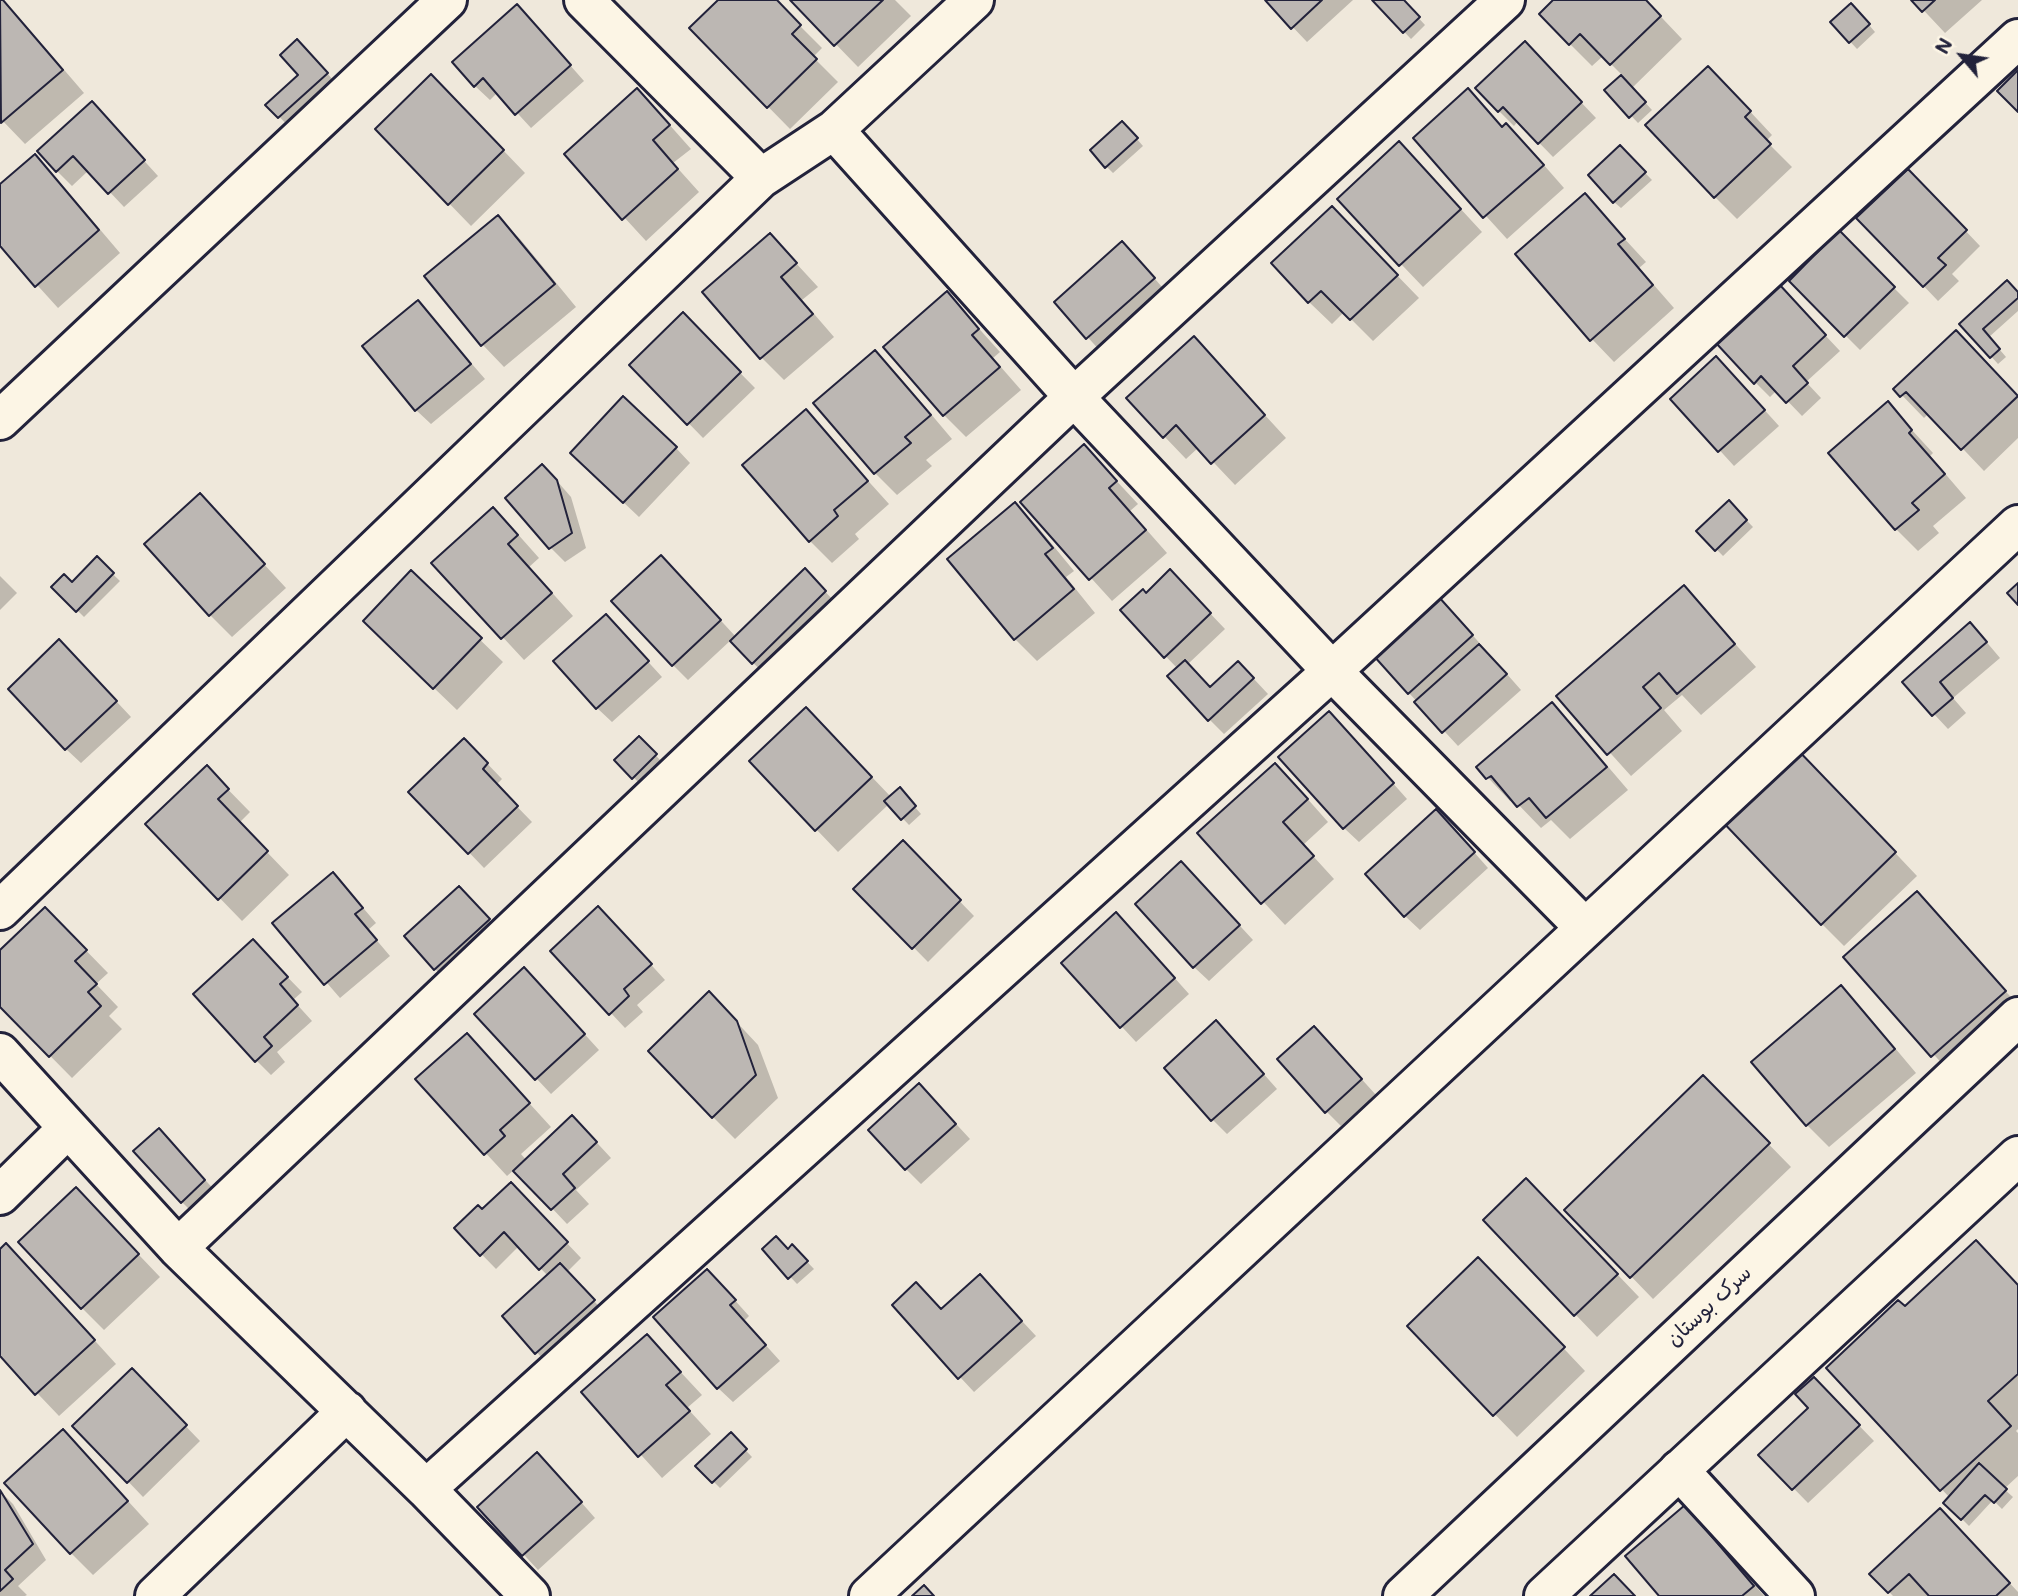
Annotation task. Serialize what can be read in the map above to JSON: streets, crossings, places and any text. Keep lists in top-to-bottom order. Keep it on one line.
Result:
{"streets":{"street":["سرک بوستان"]},"north":"top left"}
